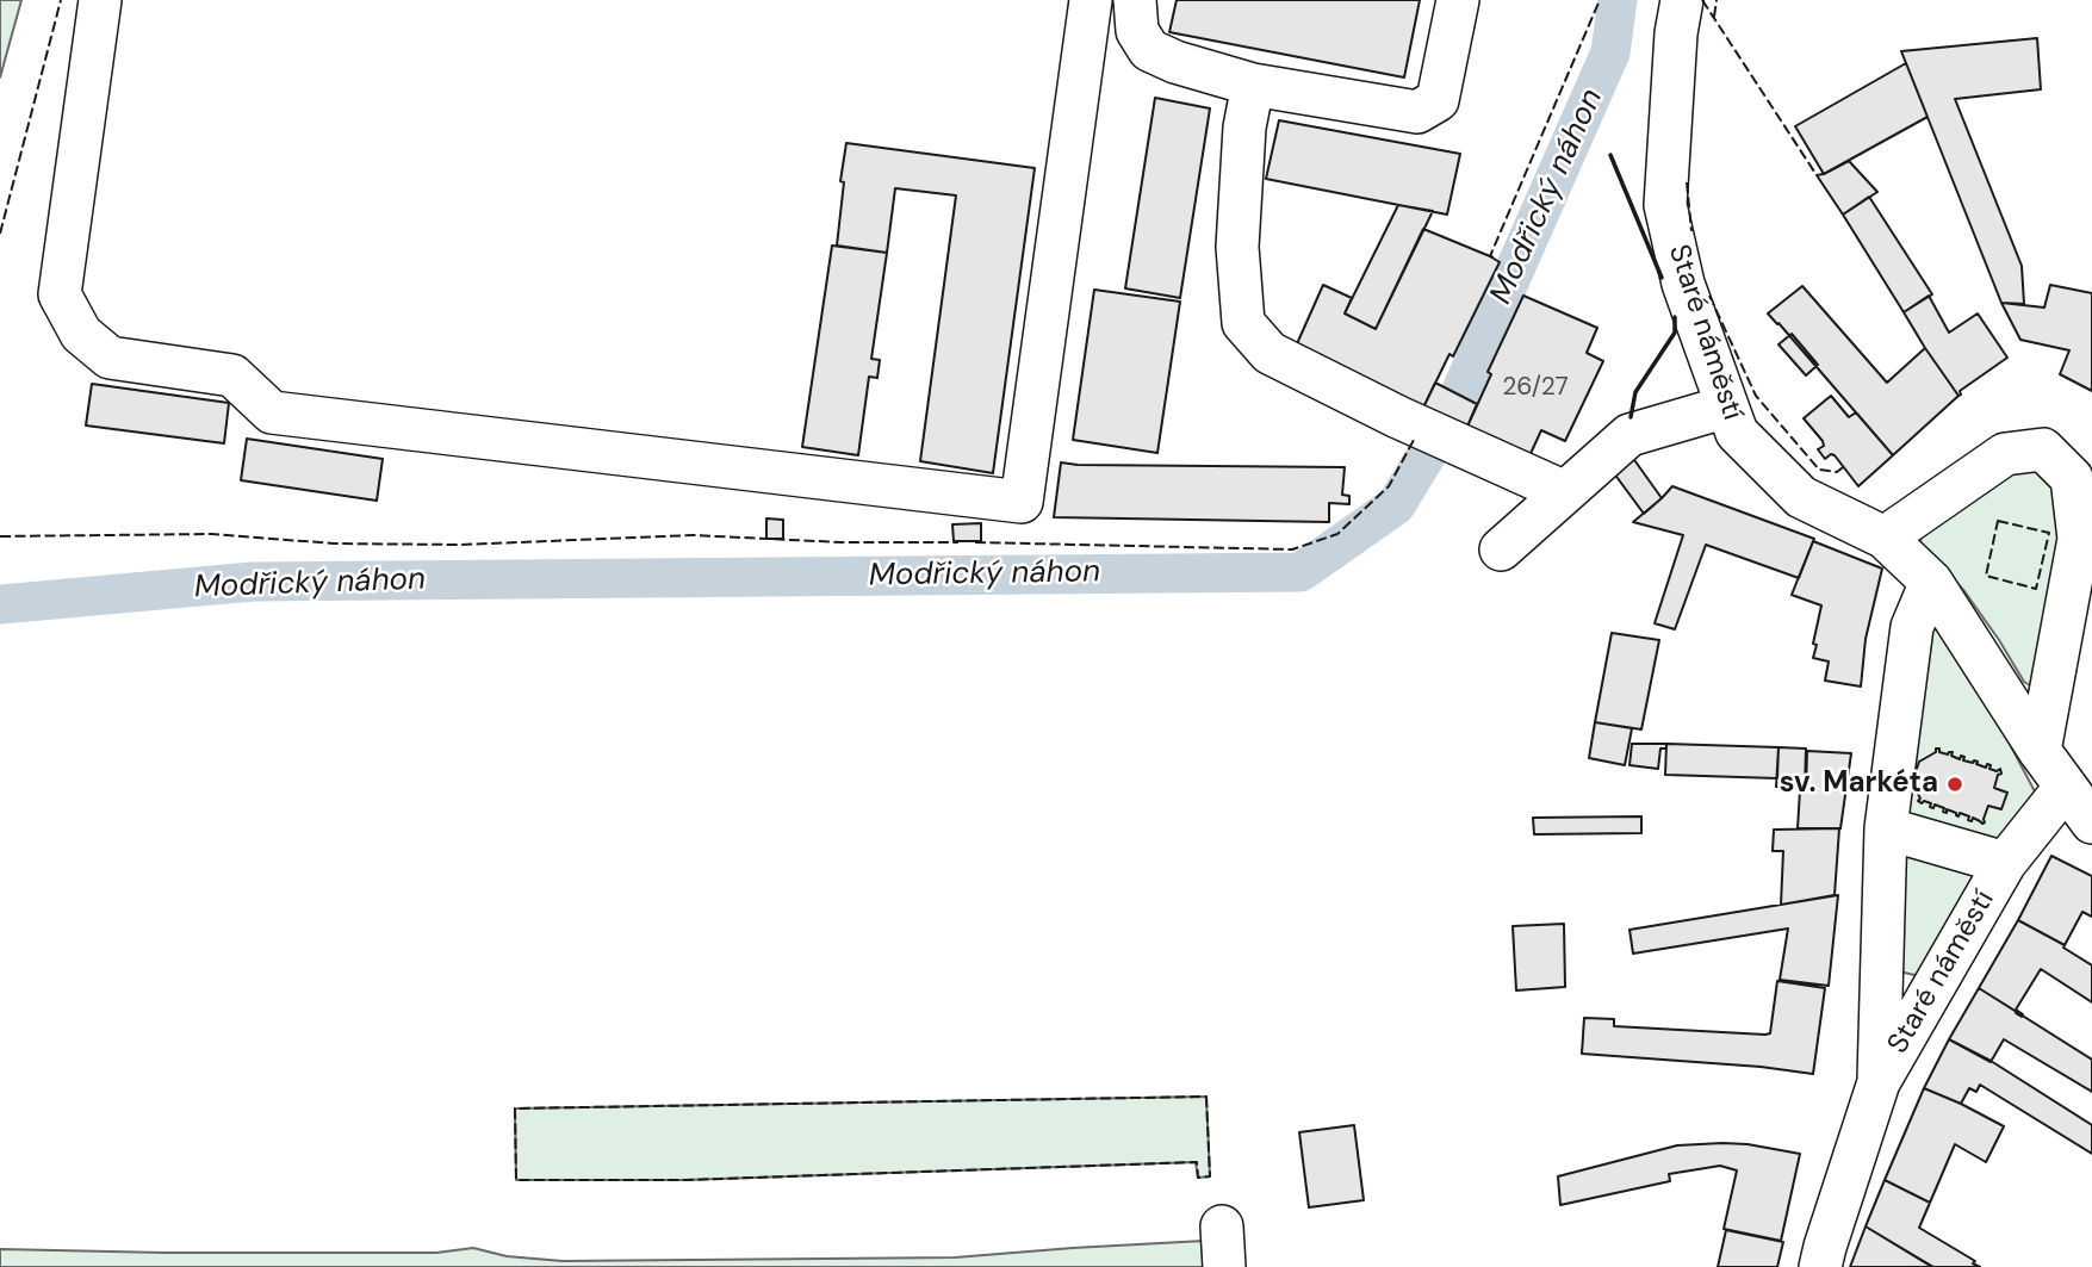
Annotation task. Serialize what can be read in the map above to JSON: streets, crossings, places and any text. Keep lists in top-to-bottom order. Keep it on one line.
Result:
{"streets":{"street":["Staré náměstí"]},"water":["Modřický náhon"],"places":["sv. Markéta"],"house_numbers":["26/27"]}
